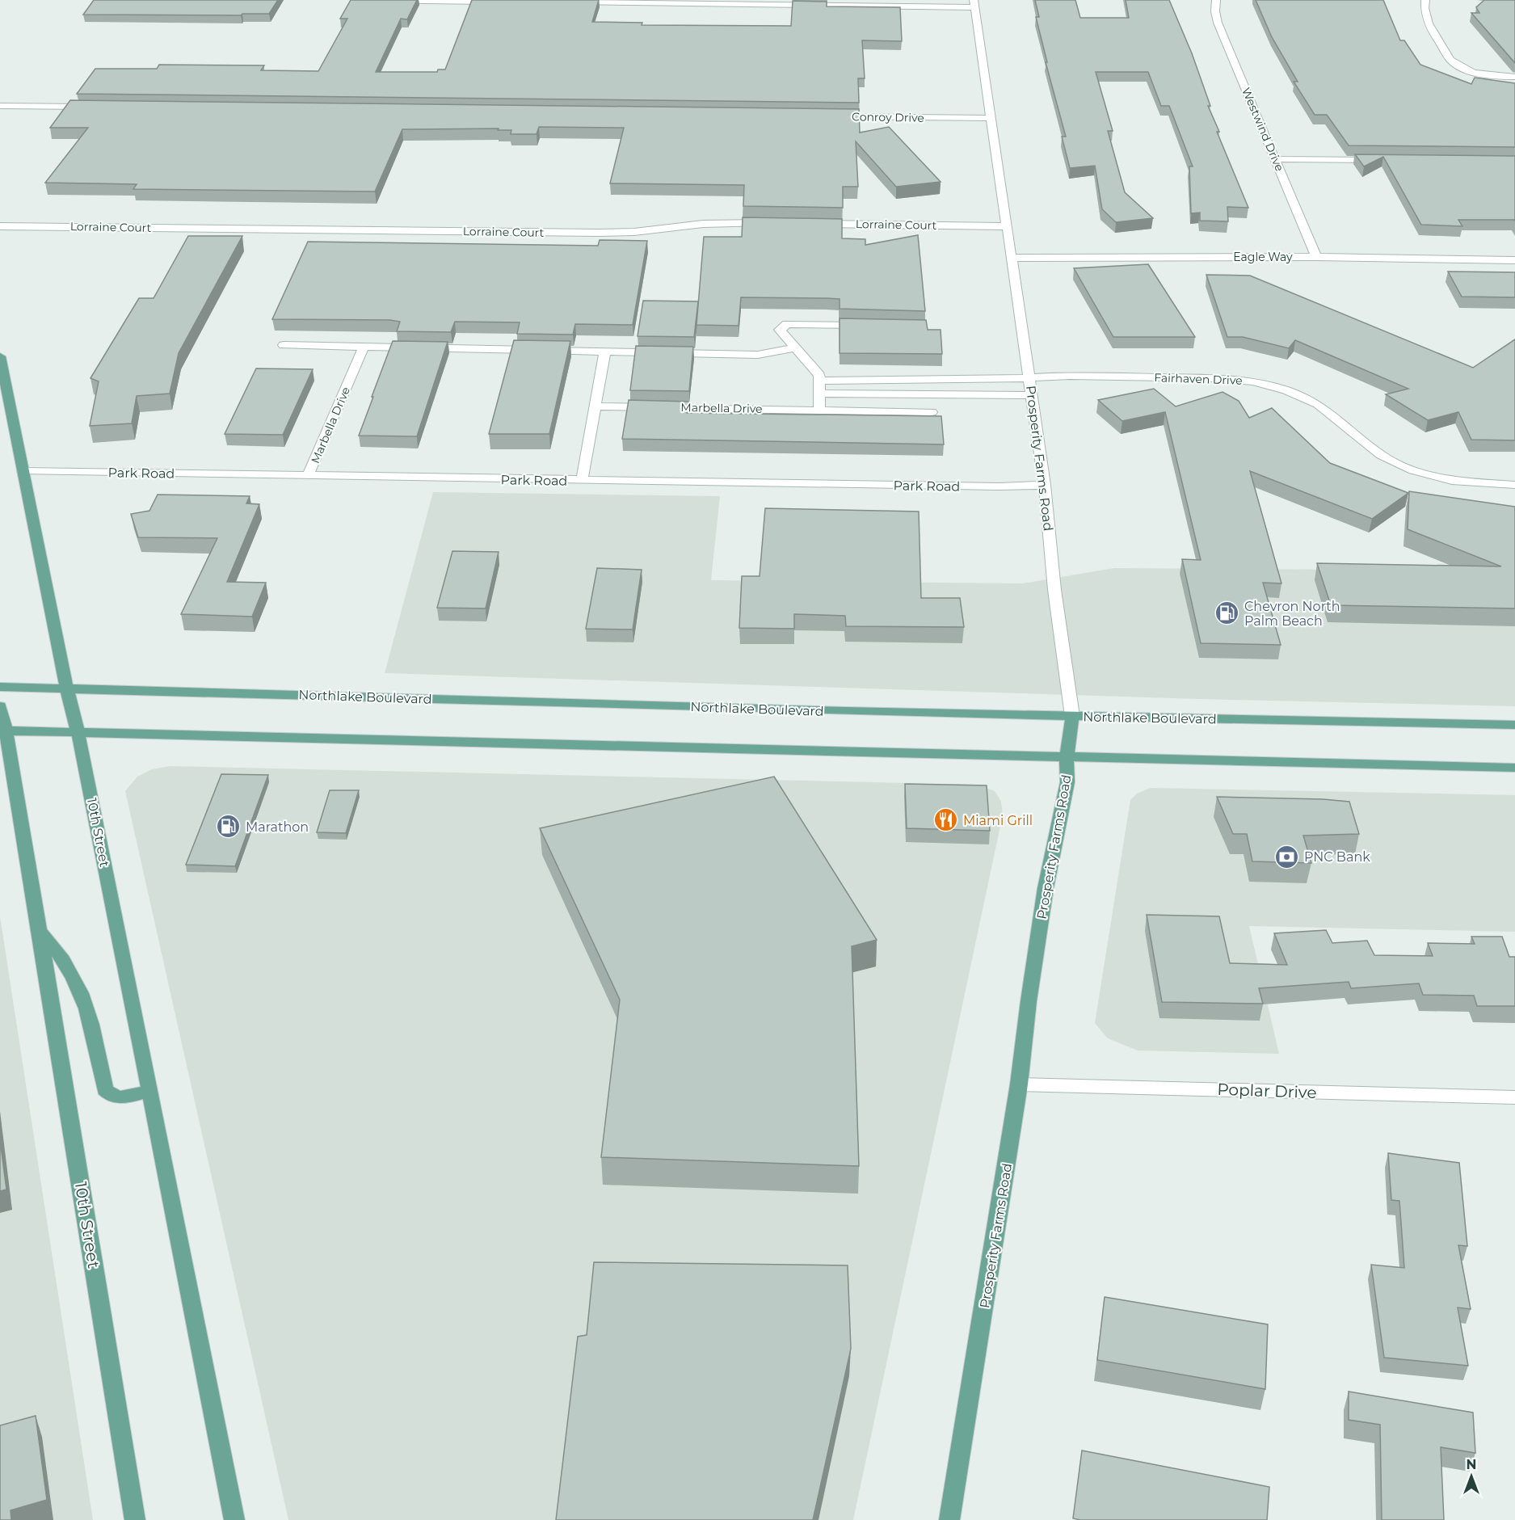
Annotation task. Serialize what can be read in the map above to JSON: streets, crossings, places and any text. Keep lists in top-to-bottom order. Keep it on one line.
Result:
{"streets":{"main road":["Prosperity Farms Road","Northlake Boulevard","10th Street"],"street":["Conroy Drive","Westwind Drive","Lorraine Court","Eagle Way","Fairhaven Drive","Marbella Drive","Park Road","Poplar Drive"]},"crossings":[["Conroy Drive","Prosperity Farms Road"],["Westwind Drive","Eagle Way"],["Lorraine Court","Prosperity Farms Road"],["Eagle Way","Prosperity Farms Road"],["Fairhaven Drive","Prosperity Farms Road"],["Marbella Drive","Park Road"],["Prosperity Farms Road","Park Road"],["Prosperity Farms Road","Northlake Boulevard"],["Prosperity Farms Road","Poplar Drive"],["Park Road","10th Street"],["Northlake Boulevard","10th Street"]],"places":{"fuel station":["Chevron North Palm Beach","Marathon"],"restaurant":["Miami Grill"],"bank":["PNC Bank"]},"north":"top"}
